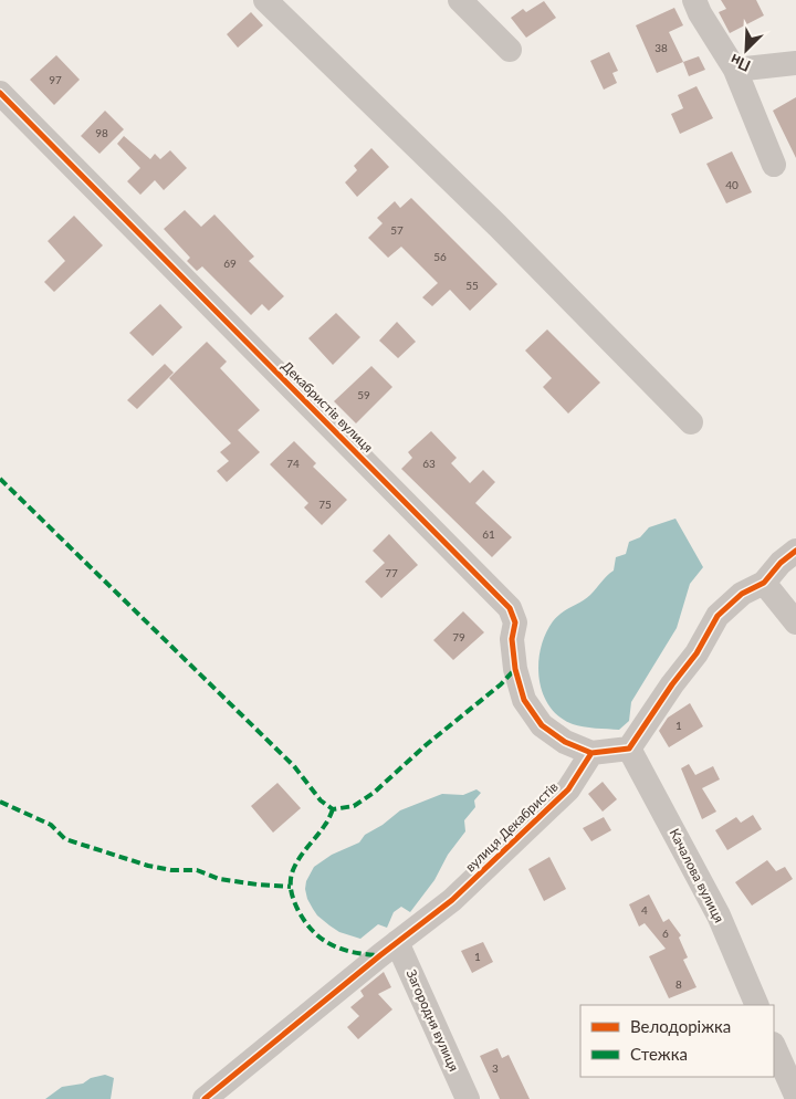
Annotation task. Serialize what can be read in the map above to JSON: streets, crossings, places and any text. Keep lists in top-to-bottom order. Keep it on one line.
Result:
{"streets":{"street":["Декабристів вулиця","вулиця Декабристів","Качалова вулиця","Загородня вулиця"]},"crossings":[["Декабристів вулиця","вулиця Декабристів"],["вулиця Декабристів","Загородня вулиця"]],"house_numbers":["38","97","98","40","57","56","69","55","59","74","63","75","61","77","79","1","4","6","1","8","3"],"legend":["Велодоріжка","Стежка"],"north":"bottom left"}
